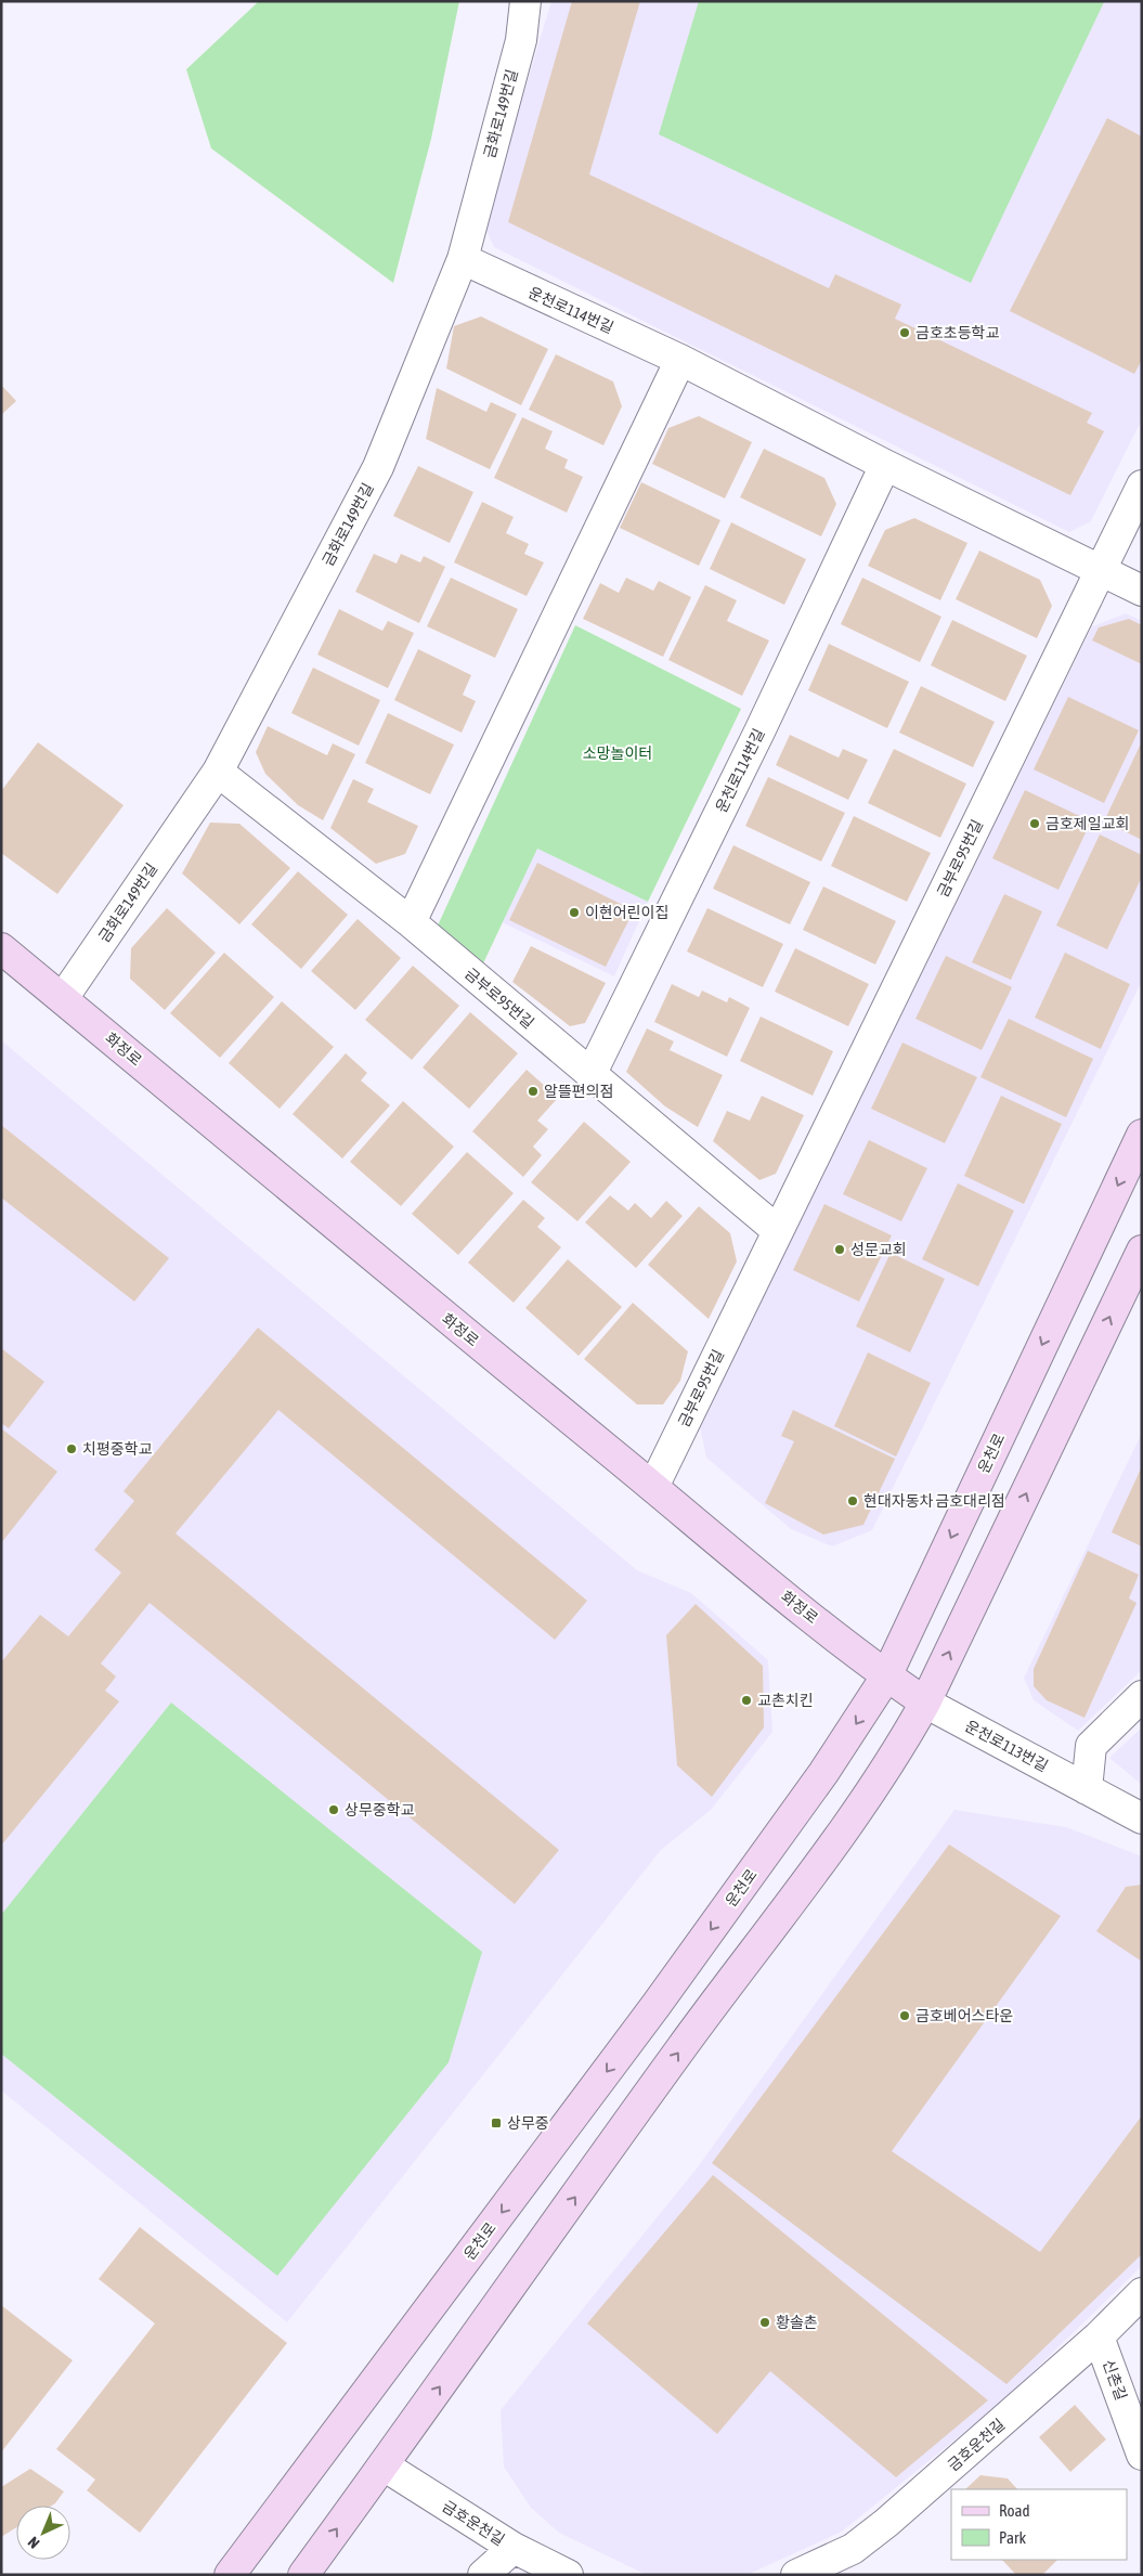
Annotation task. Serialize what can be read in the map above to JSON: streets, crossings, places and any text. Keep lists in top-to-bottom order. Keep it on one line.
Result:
{"streets":{"street":["금화로149번길","운천로114번길","금부로95번길","화정로","운천로","운천로113번길","신촌길","금호운천길"]},"crossings":[["금화로149번길","운천로114번길"],["금화로149번길","금부로95번길"],["금화로149번길","화정로"],["운천로114번길","금부로95번길"],["금부로95번길","화정로"],["화정로","운천로"],["화정로","운천로113번길"],["신촌길","금호운천길"]],"parks":["소망놀이터"],"places":{"other":["금호초등학교","금호제일교회","이현어린이집","알뜰편의점","성문교회","치평중학교","현대자동차 금호대리점","교촌치킨","상무중학교","금호베어스타운","황솔촌"],"transit":["상무중"]},"legend":["Road","Park"],"north":"bottom left"}
